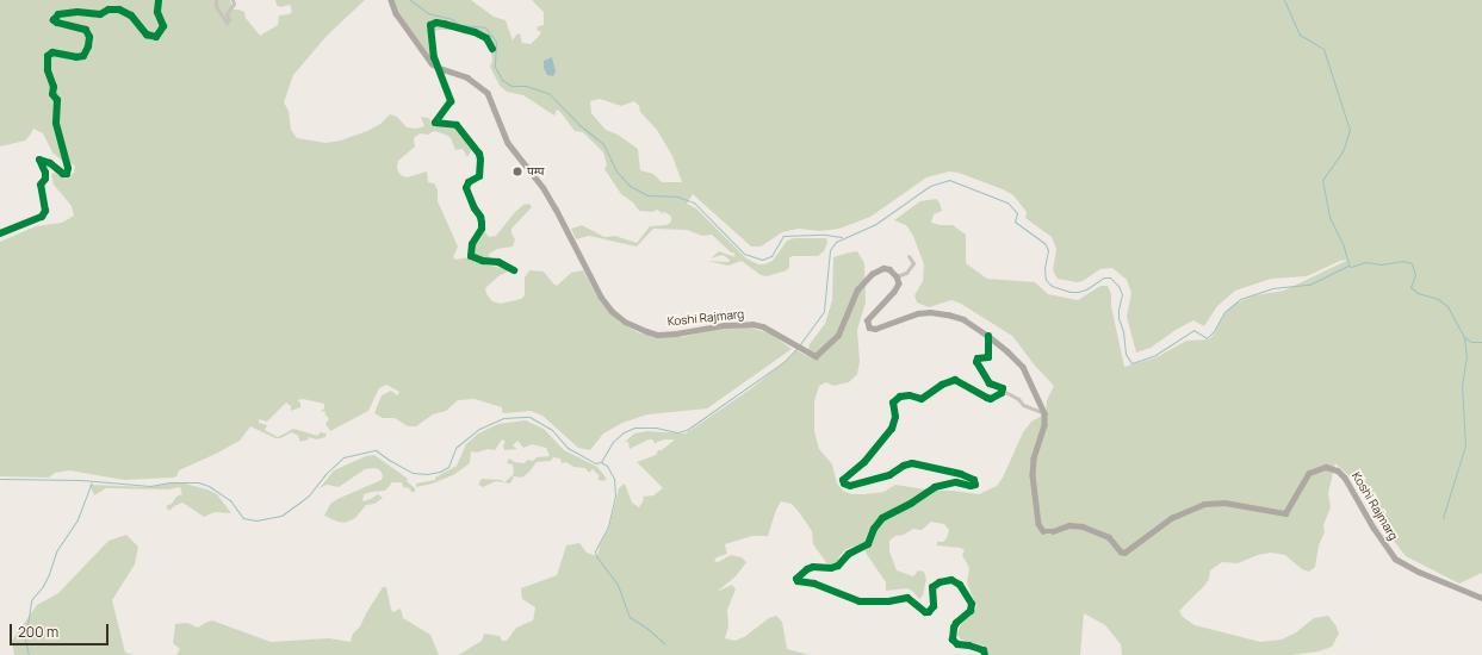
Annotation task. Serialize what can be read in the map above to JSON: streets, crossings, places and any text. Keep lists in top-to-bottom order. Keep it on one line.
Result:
{"streets":{"main road":["Koshi Rajmarg"]},"places":["पम्प"],"scale_bar":"200 m"}
